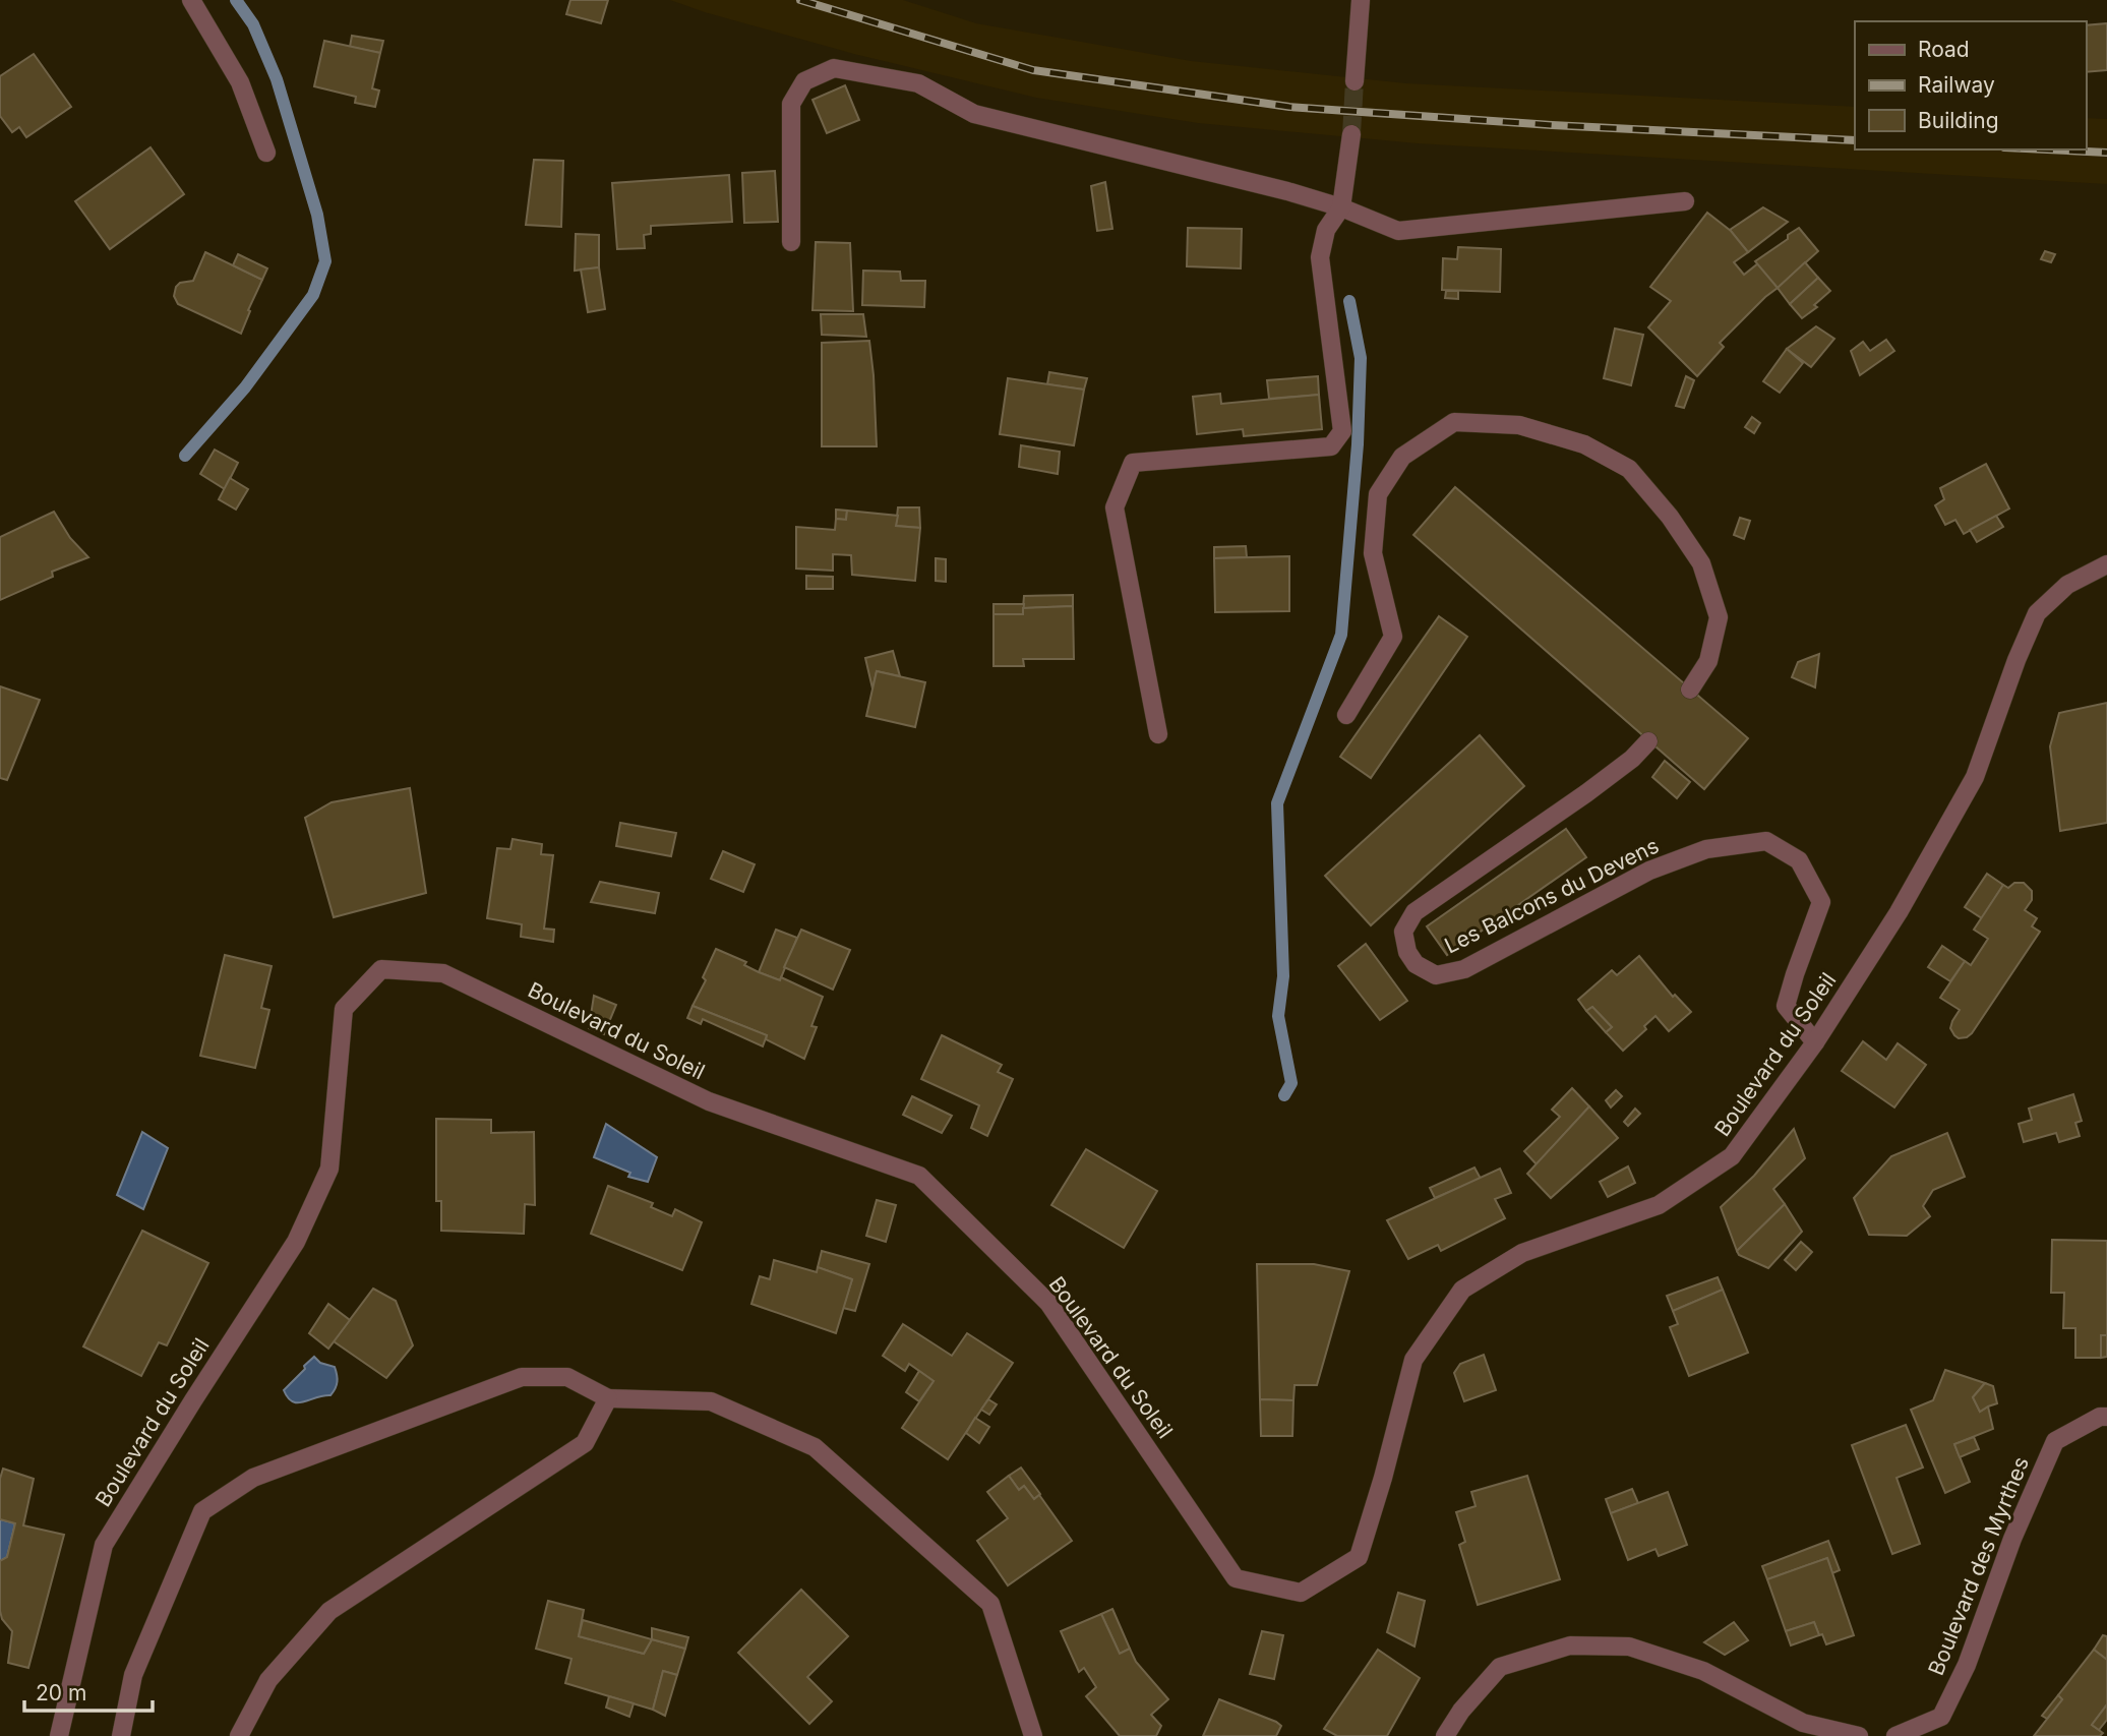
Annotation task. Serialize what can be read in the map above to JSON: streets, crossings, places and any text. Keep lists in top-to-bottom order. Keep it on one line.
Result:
{"streets":{"street":["Les Balcons du Devens","Boulevard du Soleil","Boulevard des Myrthes"]},"crossings":[["Les Balcons du Devens","Boulevard du Soleil"]],"legend":["Road","Railway","Building"],"scale_bar":"20 m"}
